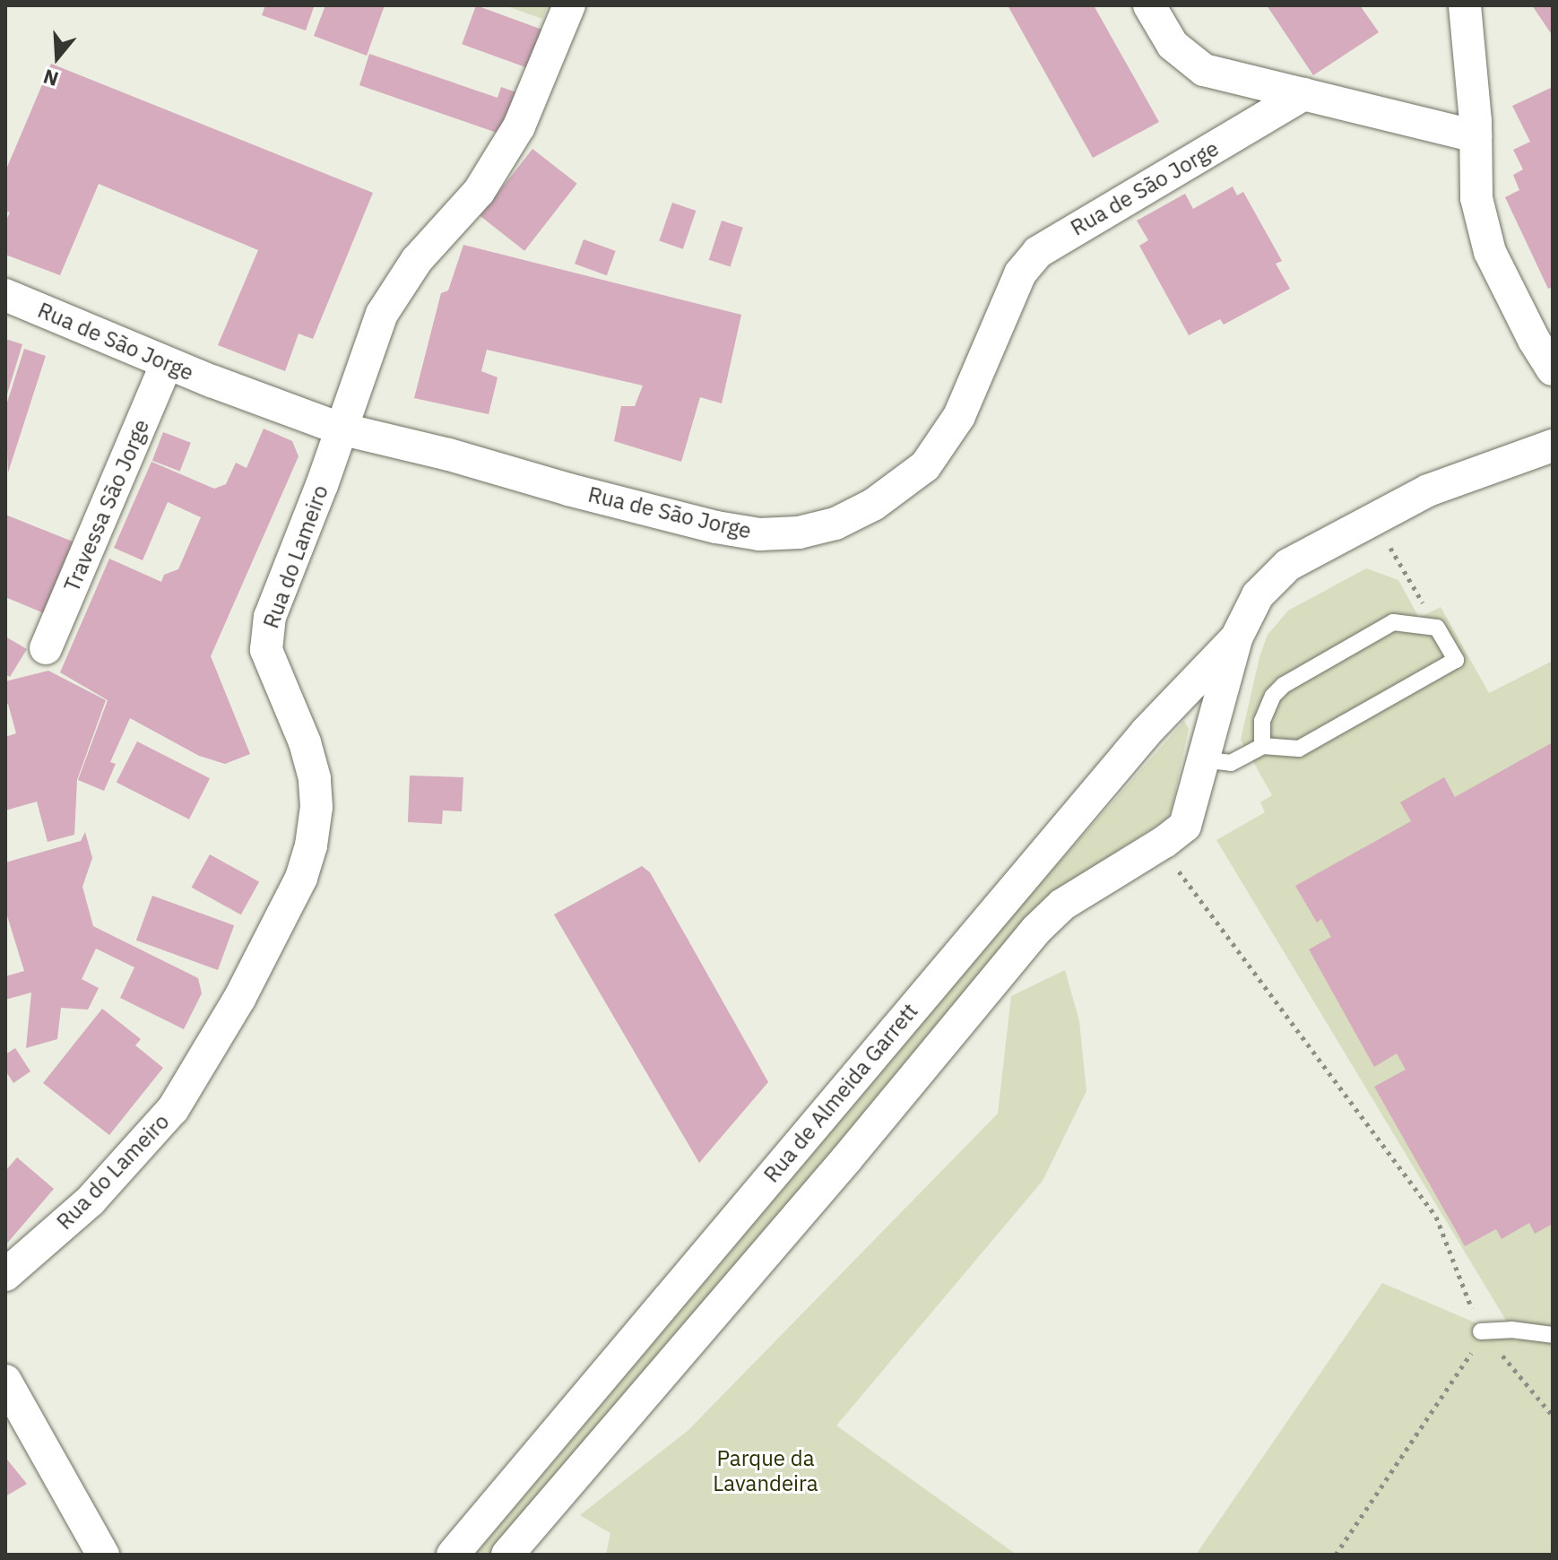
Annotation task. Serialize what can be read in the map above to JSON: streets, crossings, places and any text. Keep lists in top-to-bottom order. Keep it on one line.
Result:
{"streets":{"street":["Rua de São Jorge","Travessa São Jorge","Rua do Lameiro","Rua de Almeida Garrett"]},"crossings":[["Rua de São Jorge","Travessa São Jorge"],["Rua de São Jorge","Rua do Lameiro"]],"parks":["Parque da Lavandeira"],"north":"bottom"}
